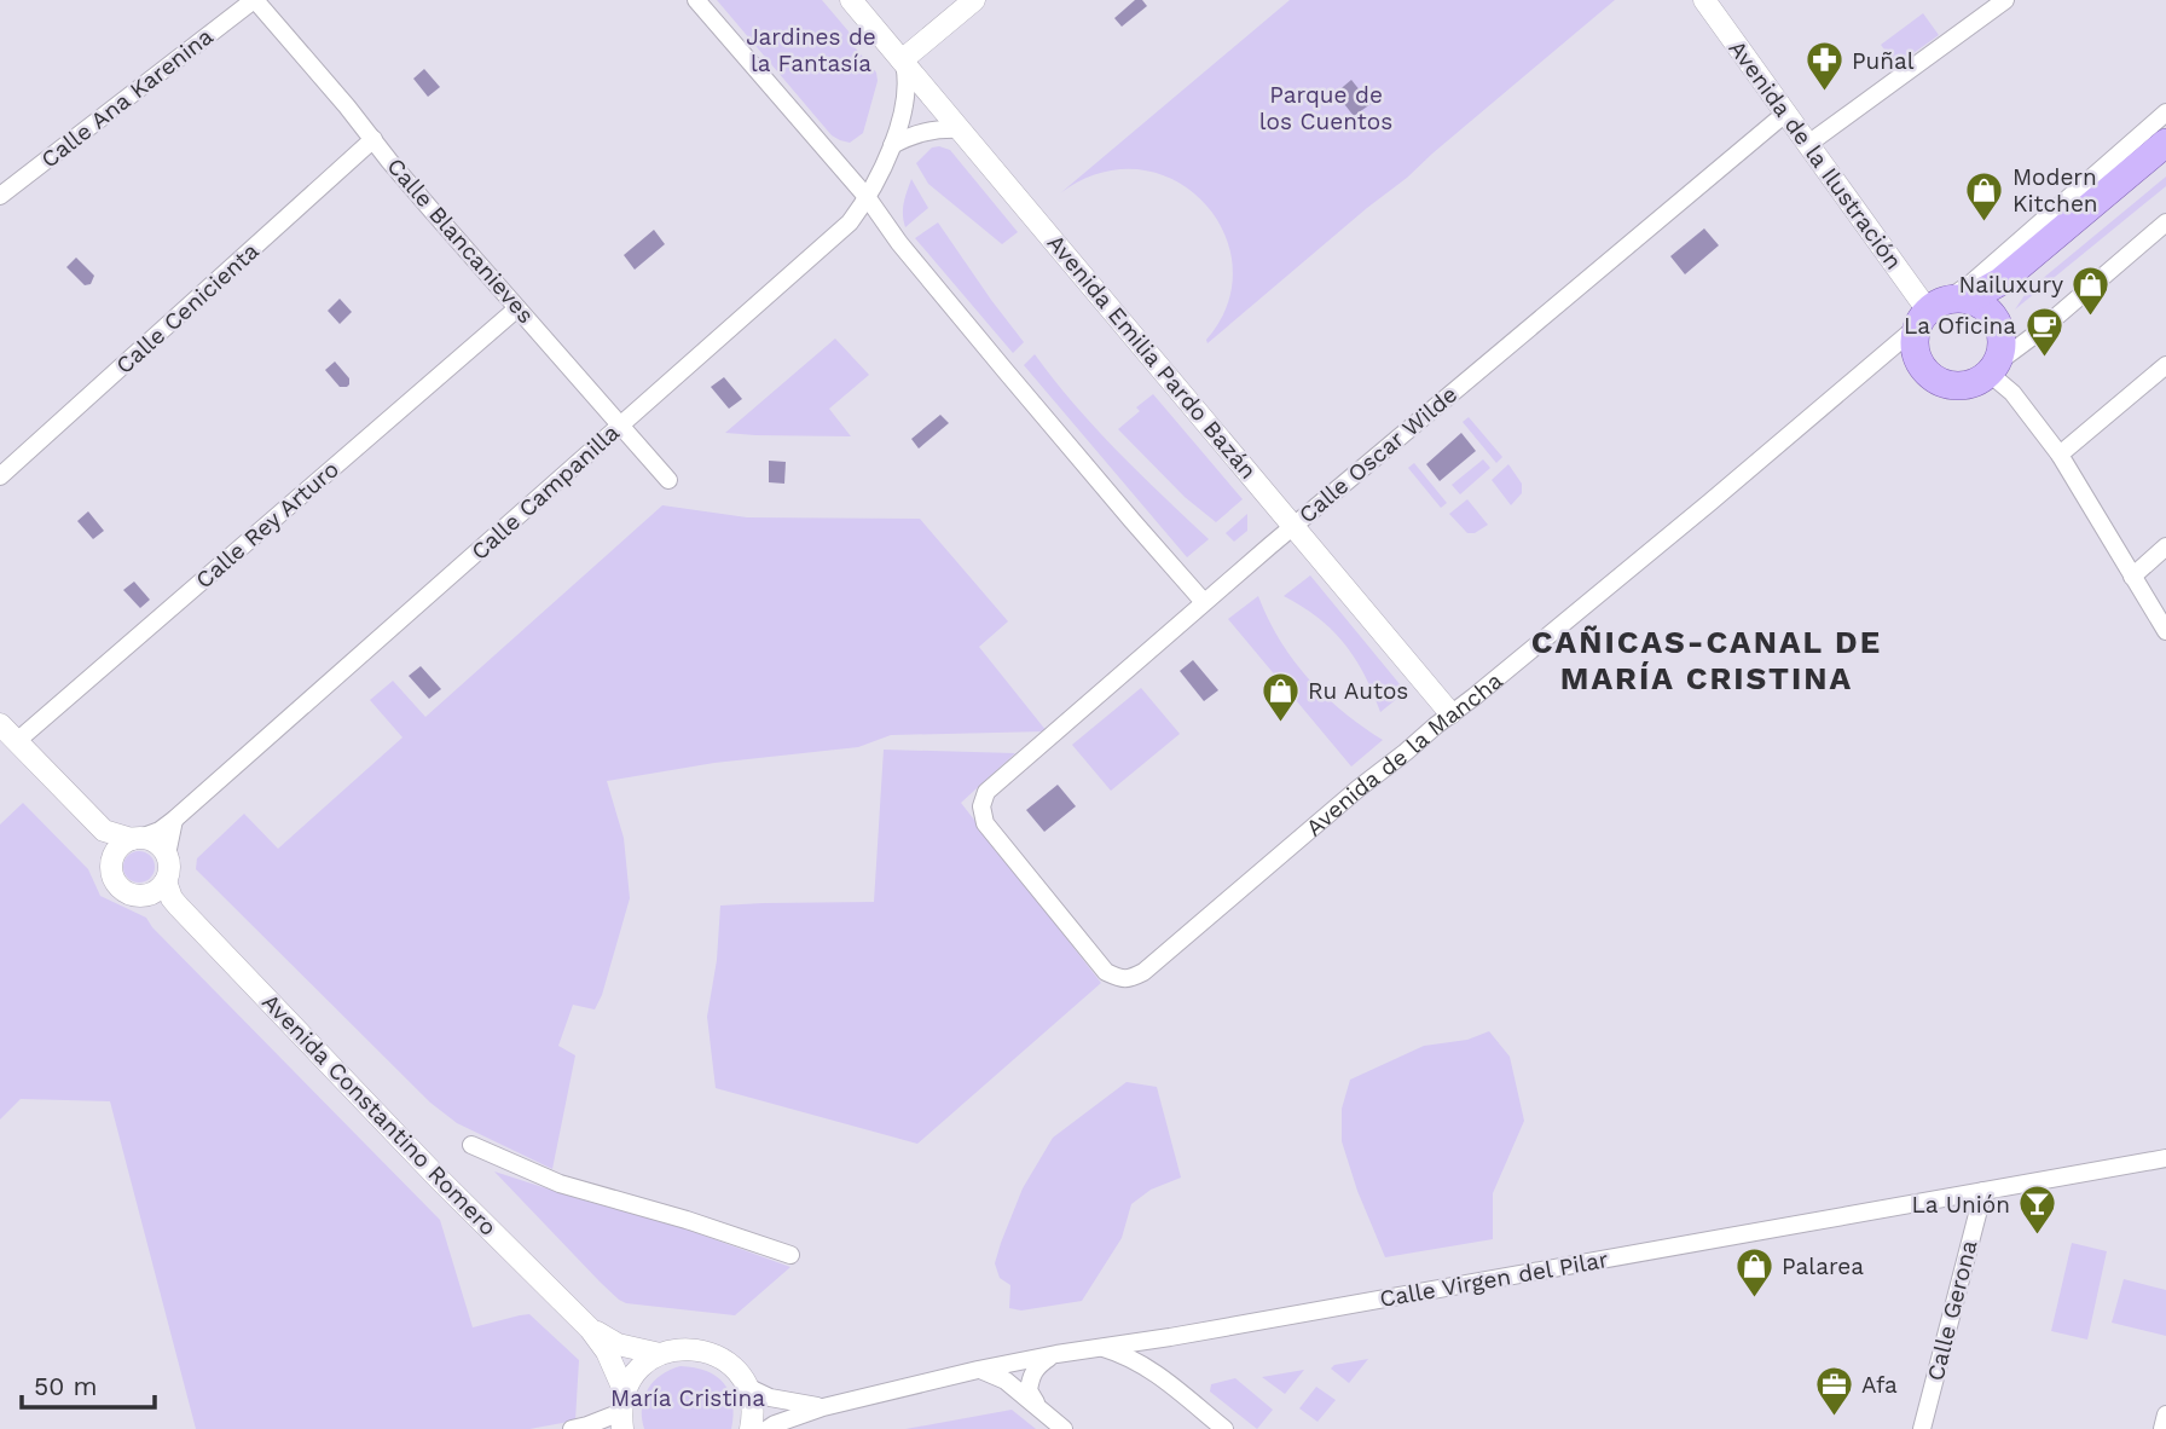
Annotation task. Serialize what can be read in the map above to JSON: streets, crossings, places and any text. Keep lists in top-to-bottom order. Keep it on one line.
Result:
{"streets":{"main road":["Avenida de la Mancha"],"street":["Calle Ana Karenina","Avenida de la Ilustración","Calle Blancanieves","Calle Cenicienta","Avenida Emilia Pardo Bazán","Calle Oscar Wilde","Calle Campanilla","Calle Rey Arturo","Avenida Constantino Romero","Calle Virgen del Pilar","Calle Gerona"]},"crossings":[["Calle Ana Karenina","Calle Blancanieves"],["Avenida de la Ilustración","Calle Oscar Wilde"],["Avenida de la Ilustración","Avenida de la Mancha"],["Calle Blancanieves","Calle Cenicienta"],["Calle Blancanieves","Calle Campanilla"],["Calle Blancanieves","Calle Rey Arturo"],["Avenida Emilia Pardo Bazán","Calle Oscar Wilde"],["Avenida Emilia Pardo Bazán","Calle Campanilla"],["Avenida Emilia Pardo Bazán","Avenida de la Mancha"],["Calle Oscar Wilde","Avenida de la Mancha"],["Calle Campanilla","Avenida Constantino Romero"],["Calle Virgen del Pilar","Calle Gerona"]],"districts":["CAÑICAS-CANAL DE MARÍA CRISTINA"],"parks":["Jardines de la Fantasía","Parque de los Cuentos","María Cristina"],"places":{"pharmacy":["Puñal"],"shop":["Modern Kitchen","Nailuxury","Ru Autos","Palarea"],"cafe":["La Oficina"],"bar":["La Unión"],"office":["Afa"]},"scale_bar":"50 m"}
